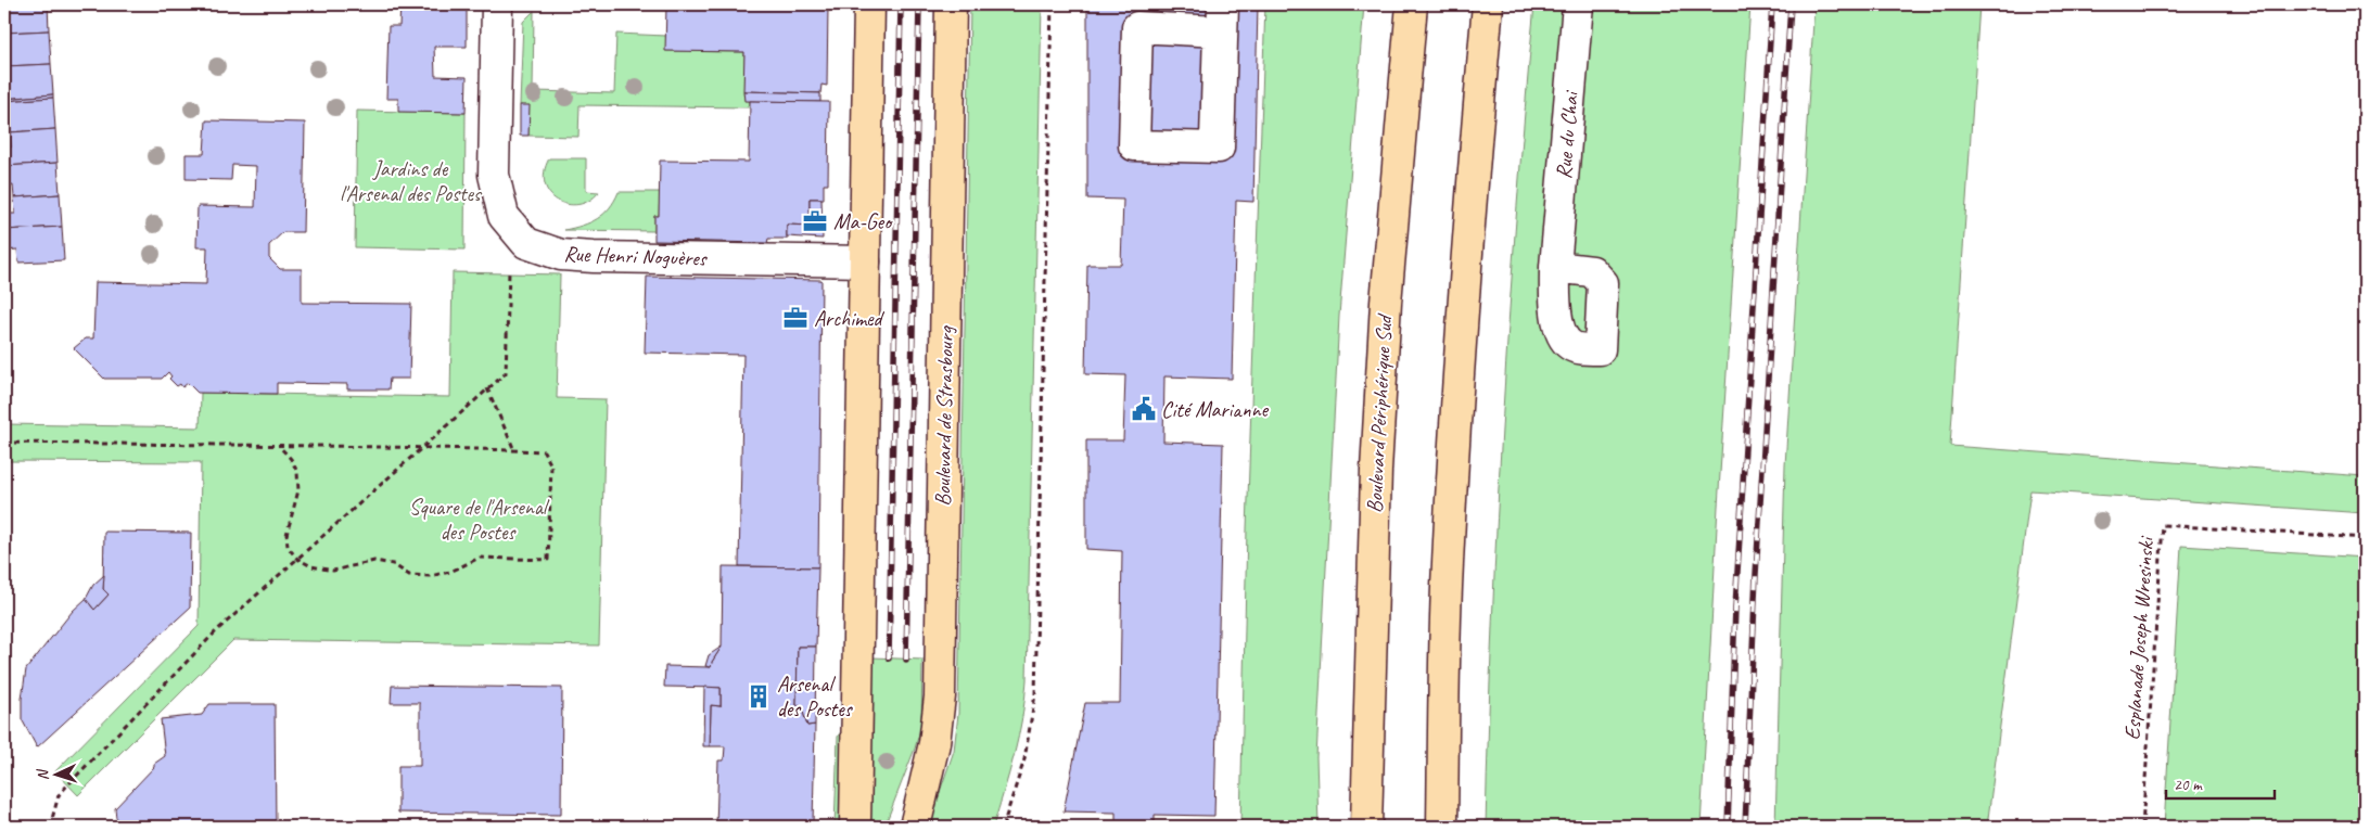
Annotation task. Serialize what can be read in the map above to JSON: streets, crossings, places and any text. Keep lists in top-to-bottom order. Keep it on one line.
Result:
{"streets":{"main road":["Boulevard Périphérique Sud","Boulevard de Strasbourg"],"street":["Rue du Chai","Rue Henri Noguères"],"path":["Esplanade Joseph Wresinski"]},"parks":["Jardins de l'Arsenal des Postes","Square de l'Arsenal des Postes"],"places":{"office":["Ma-Geo","Archimed"],"public building":["Cité Marianne"],"building":["Arsenal des Postes"]},"scale_bar":"20 m","north":"left"}
